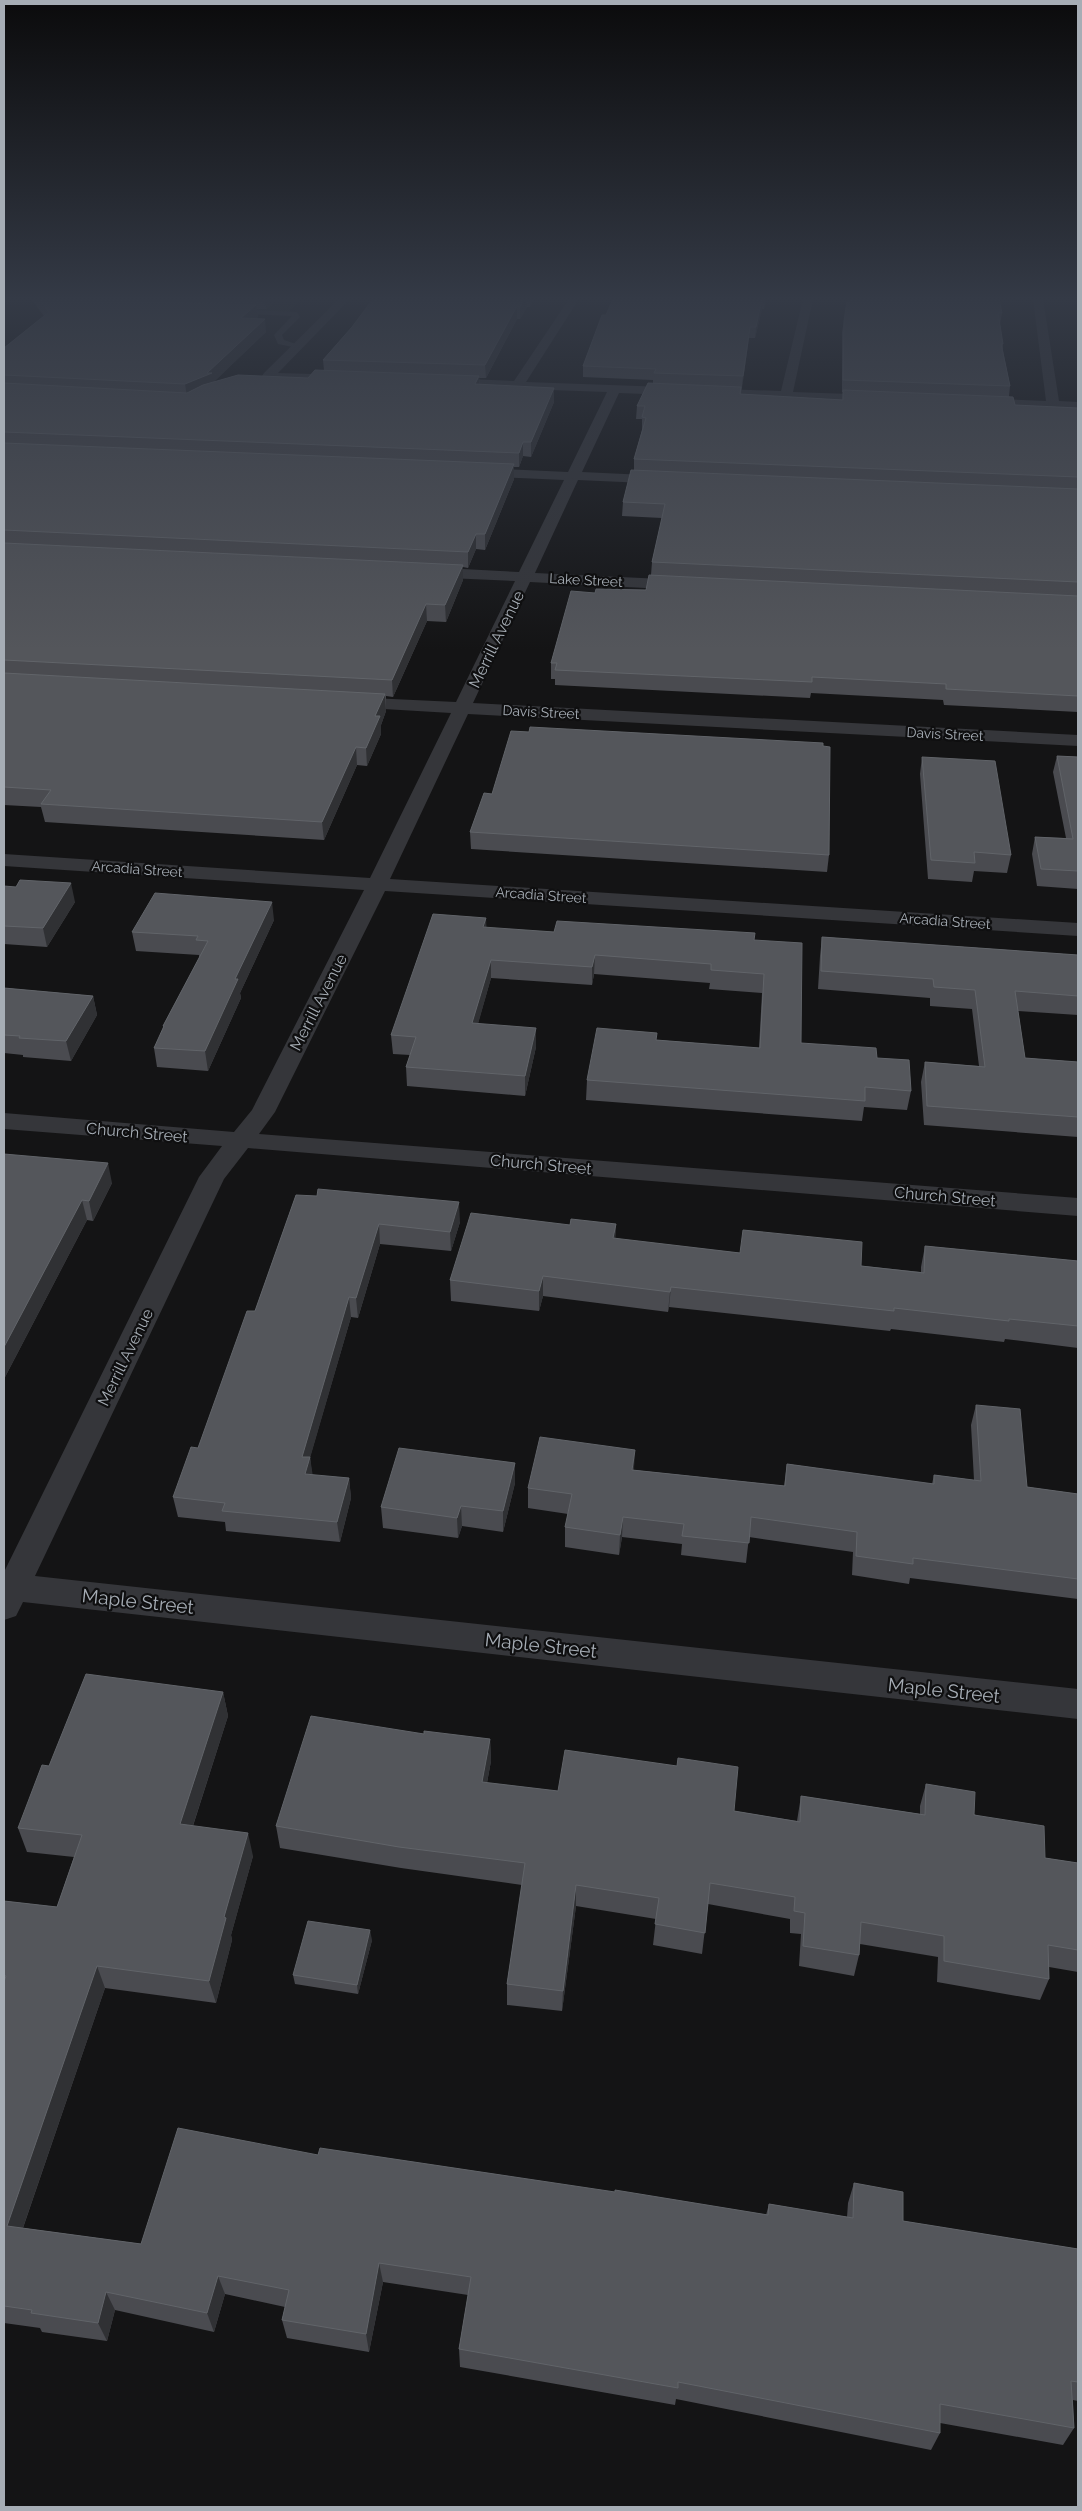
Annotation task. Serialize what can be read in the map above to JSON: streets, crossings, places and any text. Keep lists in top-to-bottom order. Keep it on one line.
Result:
{"streets":{"street":["Lake Street","Merrill Avenue","Davis Street","Arcadia Street","Church Street","Maple Street"]},"crossings":[["Lake Street","Merrill Avenue"],["Merrill Avenue","Davis Street"],["Merrill Avenue","Arcadia Street"],["Merrill Avenue","Church Street"],["Merrill Avenue","Maple Street"]]}
